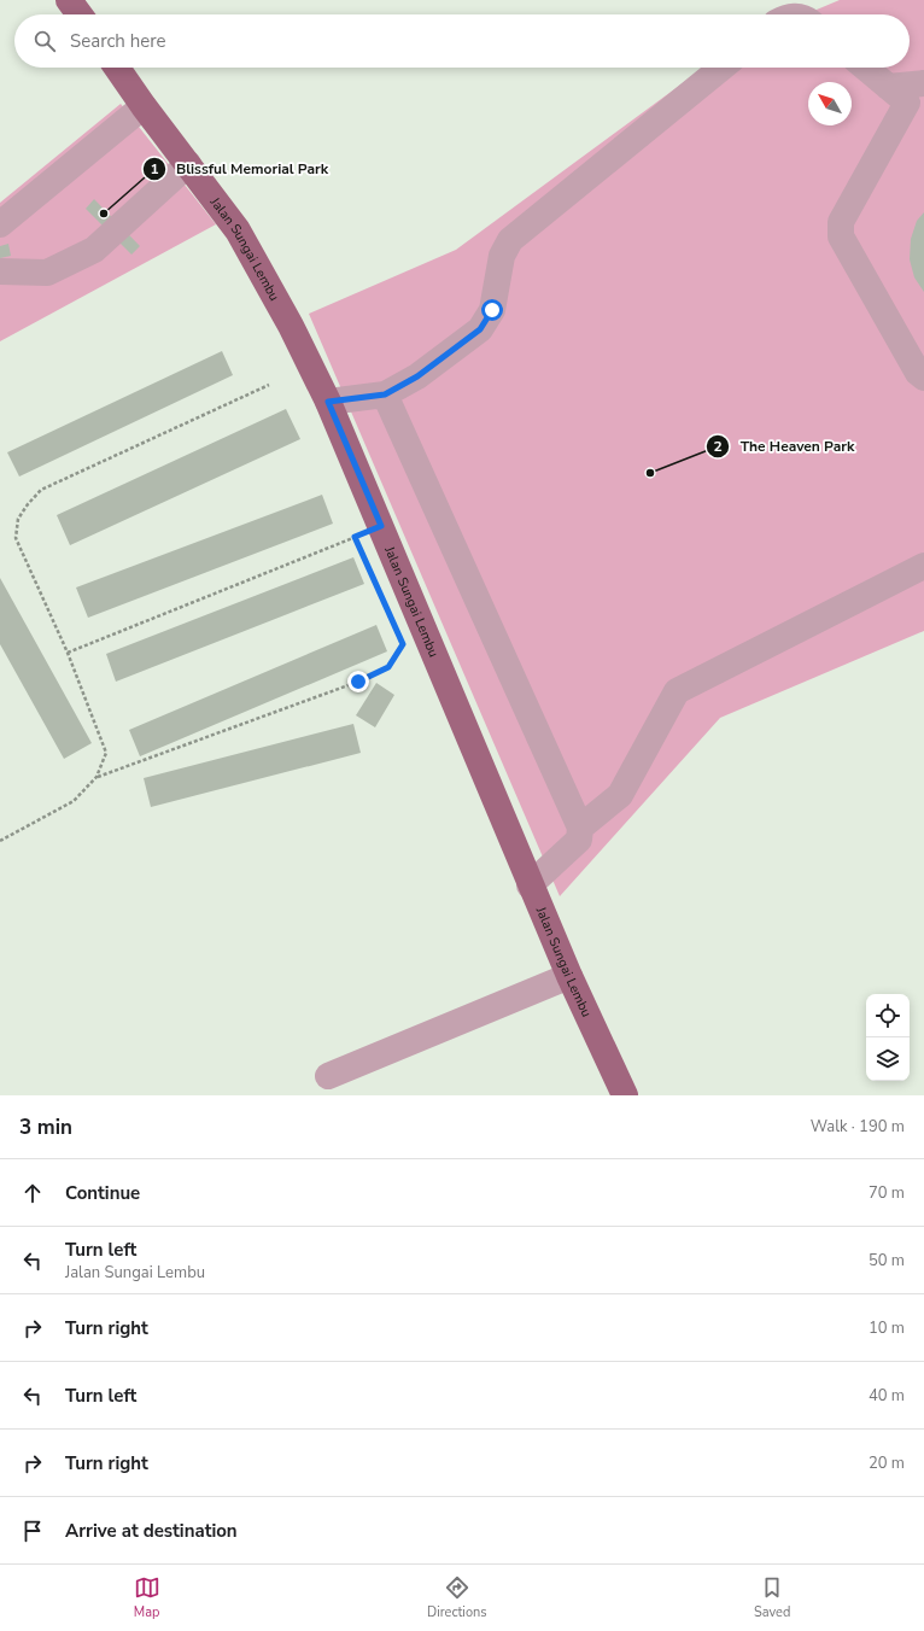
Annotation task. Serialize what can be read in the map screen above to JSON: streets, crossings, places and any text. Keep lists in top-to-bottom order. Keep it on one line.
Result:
{"streets":{"main road":["Jalan Sungai Lembu"]},"places":["Blissful Memorial Park","The Heaven Park"],"north":"top left","page":{"search":"Search here","heading":["3 min","Walk · 190 m"],"list":[["Continue","70 m"],["Turn left","Jalan Sungai Lembu","50 m"],["Turn right","10 m"],["Turn left","40 m"],["Turn right","20 m"],"Arrive at destination"],"nav":["Map","Directions","Saved"]}}
